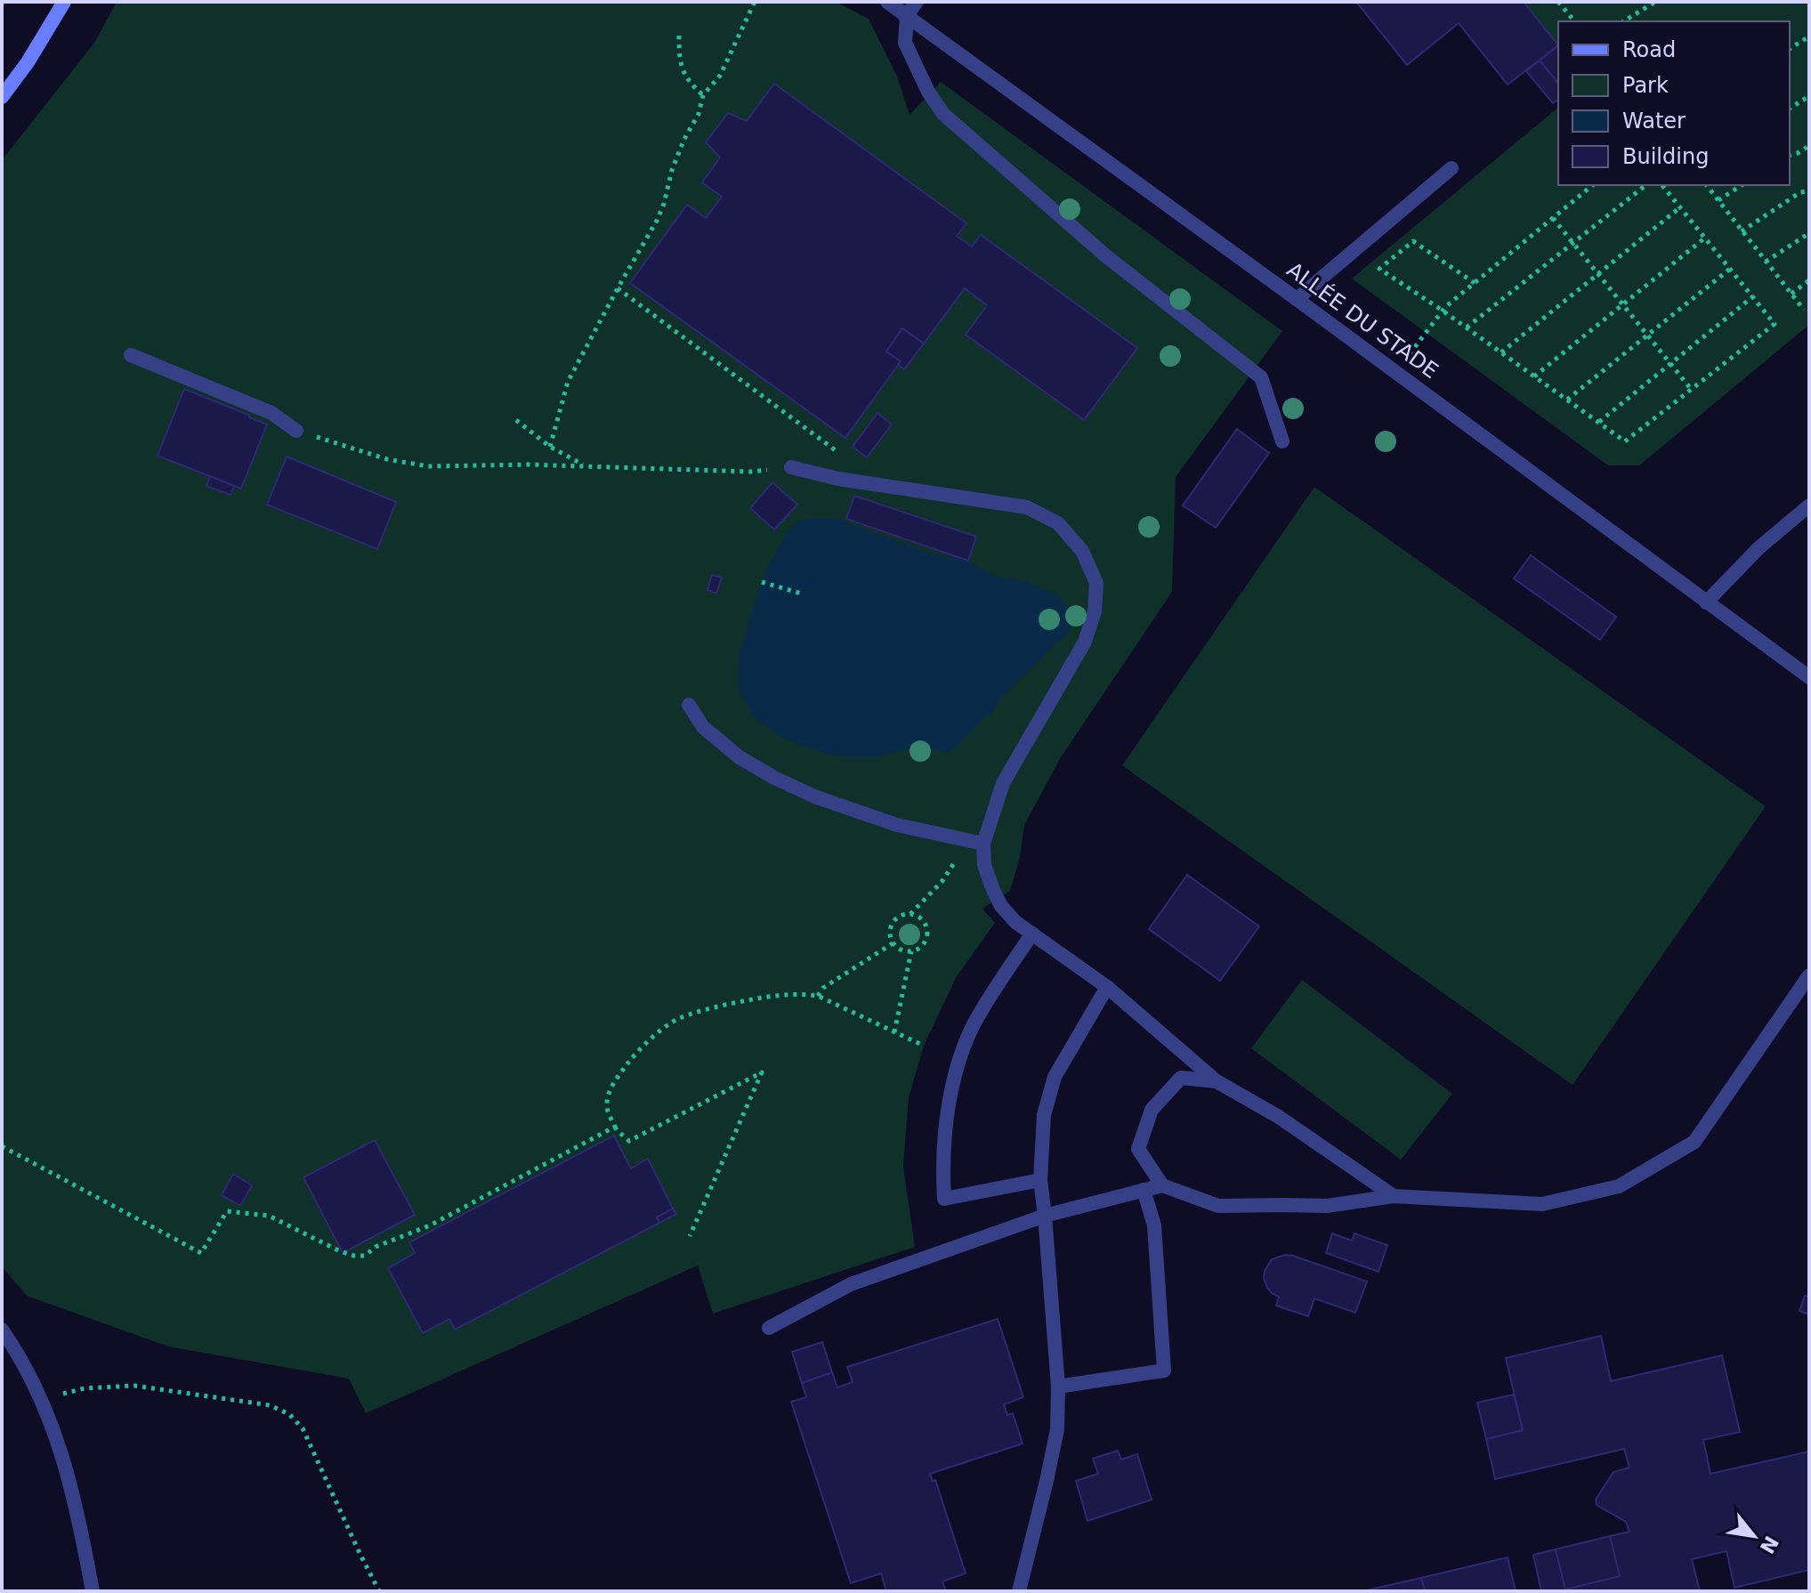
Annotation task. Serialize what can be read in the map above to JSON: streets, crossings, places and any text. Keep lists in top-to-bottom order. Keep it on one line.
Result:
{"streets":{"street":["ALLÉE DU STADE"]},"legend":["Road","Park","Water","Building"],"north":"bottom right"}
